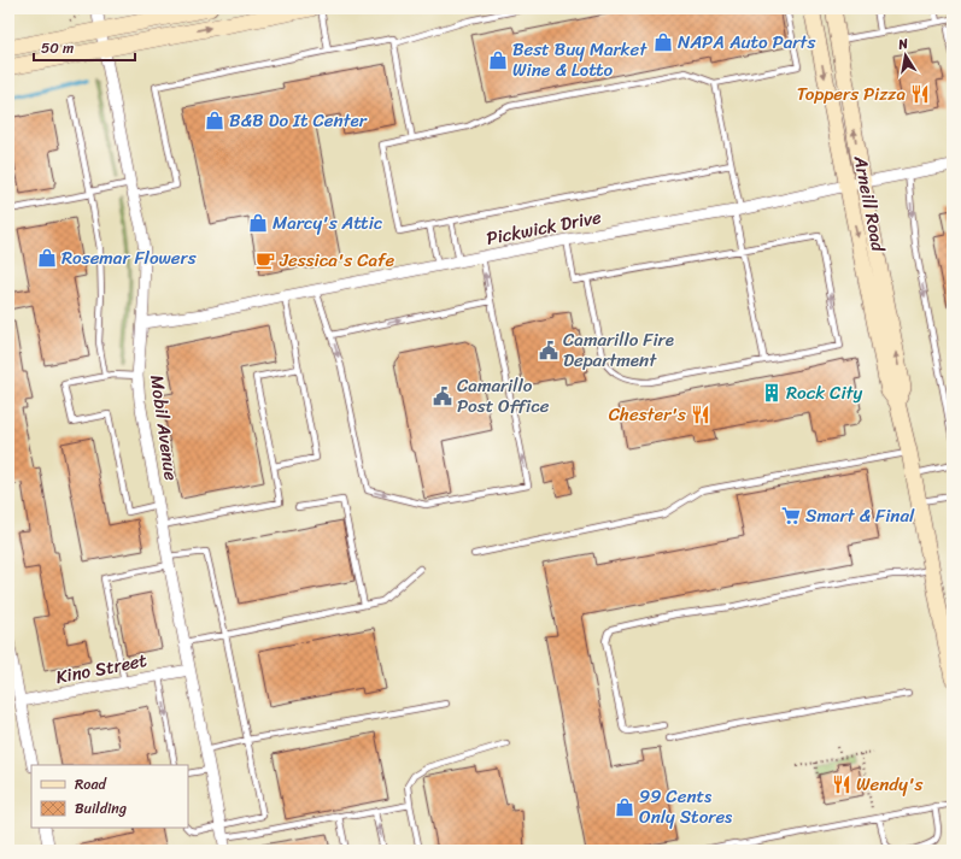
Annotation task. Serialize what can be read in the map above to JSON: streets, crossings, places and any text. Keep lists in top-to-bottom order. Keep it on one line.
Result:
{"streets":{"main road":["Arneill Road"],"street":["Pickwick Drive","Mobil Avenue","Kino Street"]},"crossings":[["Arneill Road","Pickwick Drive"],["Pickwick Drive","Mobil Avenue"],["Mobil Avenue","Kino Street"]],"places":{"shop":["NAPA Auto Parts","Best Buy Market Wine & Lotto","B&B Do It Center","Marcy's Attic","Rosemar Flowers","99 Cents Only Stores"],"restaurant":["Toppers Pizza","Chester's","Wendy's"],"cafe":["Jessica's Cafe"],"public building":["Camarillo Fire Department","Camarillo Post Office"],"building":["Rock City"],"supermarket":["Smart & Final"]},"legend":["Road","Building"],"scale_bar":"50 m","north":"top"}
